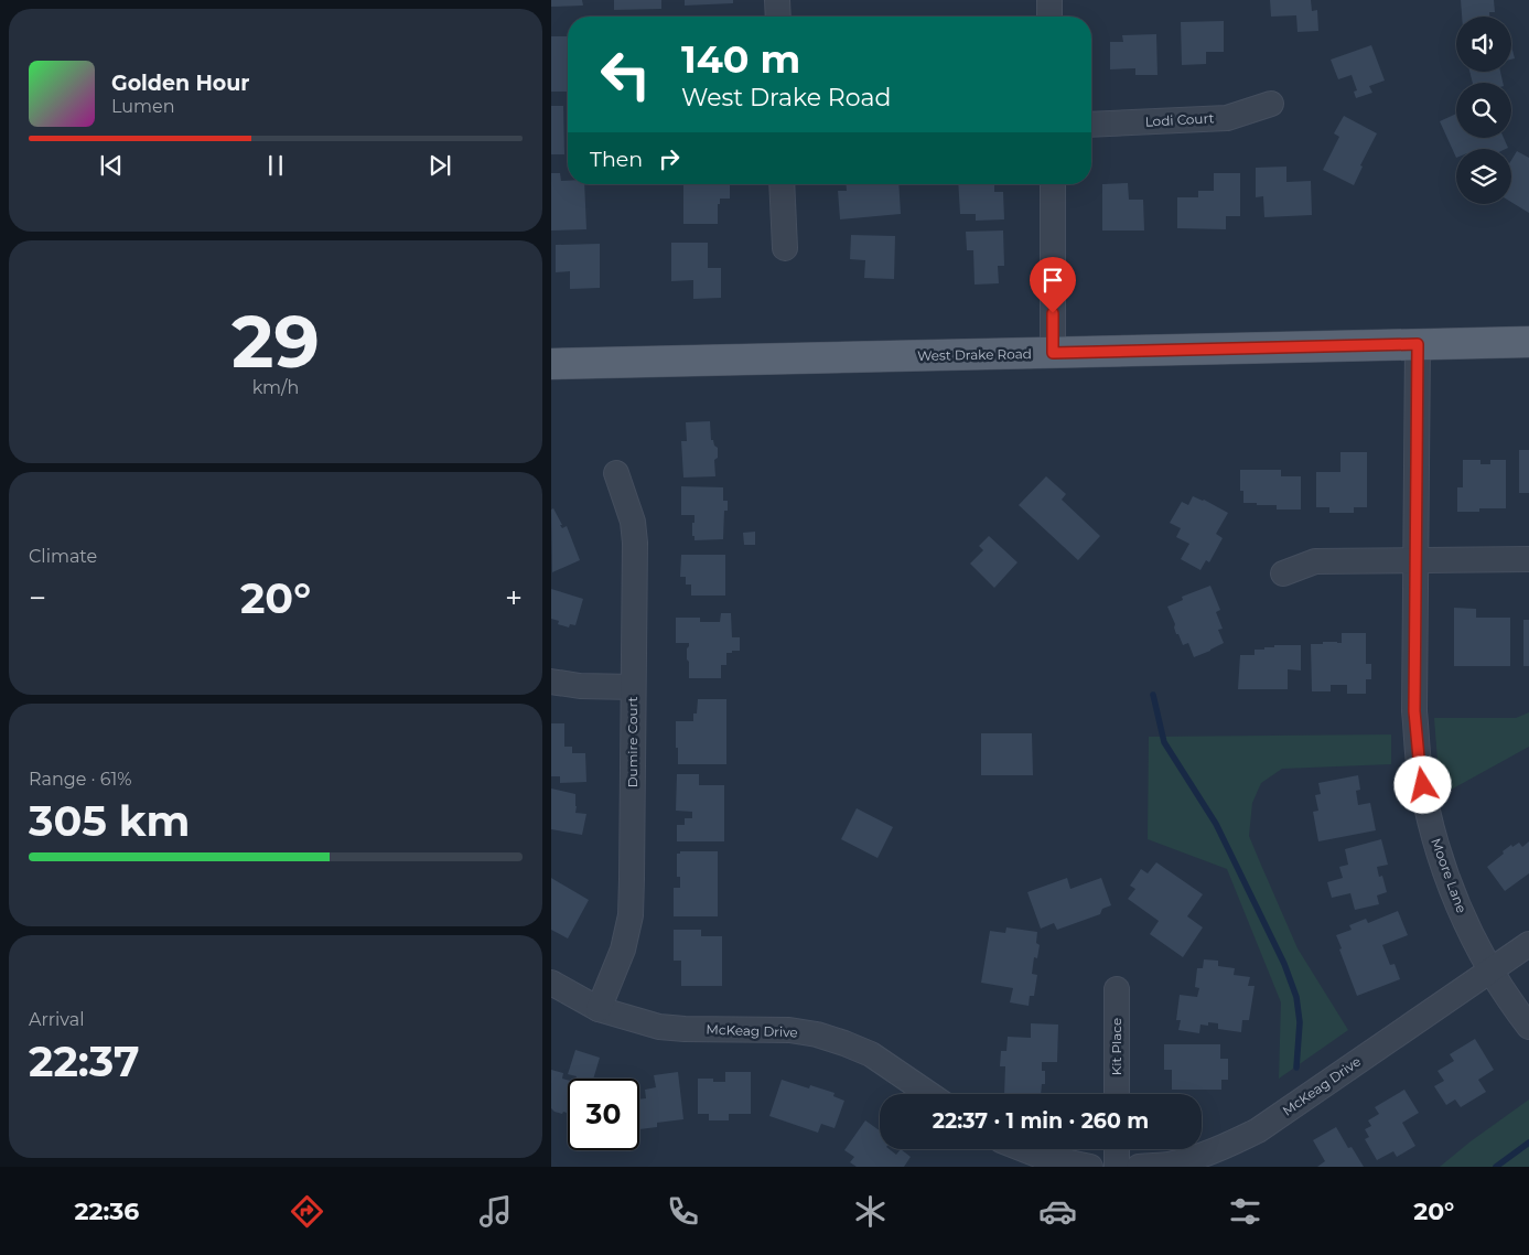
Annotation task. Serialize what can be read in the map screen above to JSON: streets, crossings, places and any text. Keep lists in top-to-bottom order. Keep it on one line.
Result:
{"streets":{"main road":["West Drake Road"],"street":["Lodi Court","Dumire Court","Moore Lane","McKeag Drive","Kit Place"]},"crossings":[["West Drake Road","Moore Lane"],["Dumire Court","McKeag Drive"],["Moore Lane","McKeag Drive"]],"page":{"turn":["140 m","West Drake Road"],"song":["Golden Hour","Lumen"],"then":"Then","tile":[["29","km/h"],"Climate",["Range · 61%","305 km"],["Arrival","22:37"]],"heat":["−","20°","+"],"limit":"30","trip":"22:37 · 1 min · 260 m","tabs":["22:36","20°"]}}
